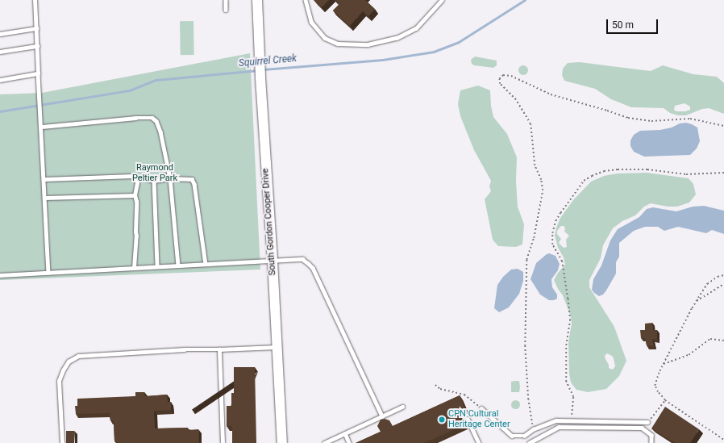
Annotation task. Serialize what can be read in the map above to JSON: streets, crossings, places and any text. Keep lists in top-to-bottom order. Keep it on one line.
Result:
{"streets":{"main road":["South Gordon Cooper Drive"]},"water":["Squirrel Creek"],"parks":["Raymond Peltier Park"],"places":["CPN Cultural Heritage Center"],"scale_bar":"50 m"}
